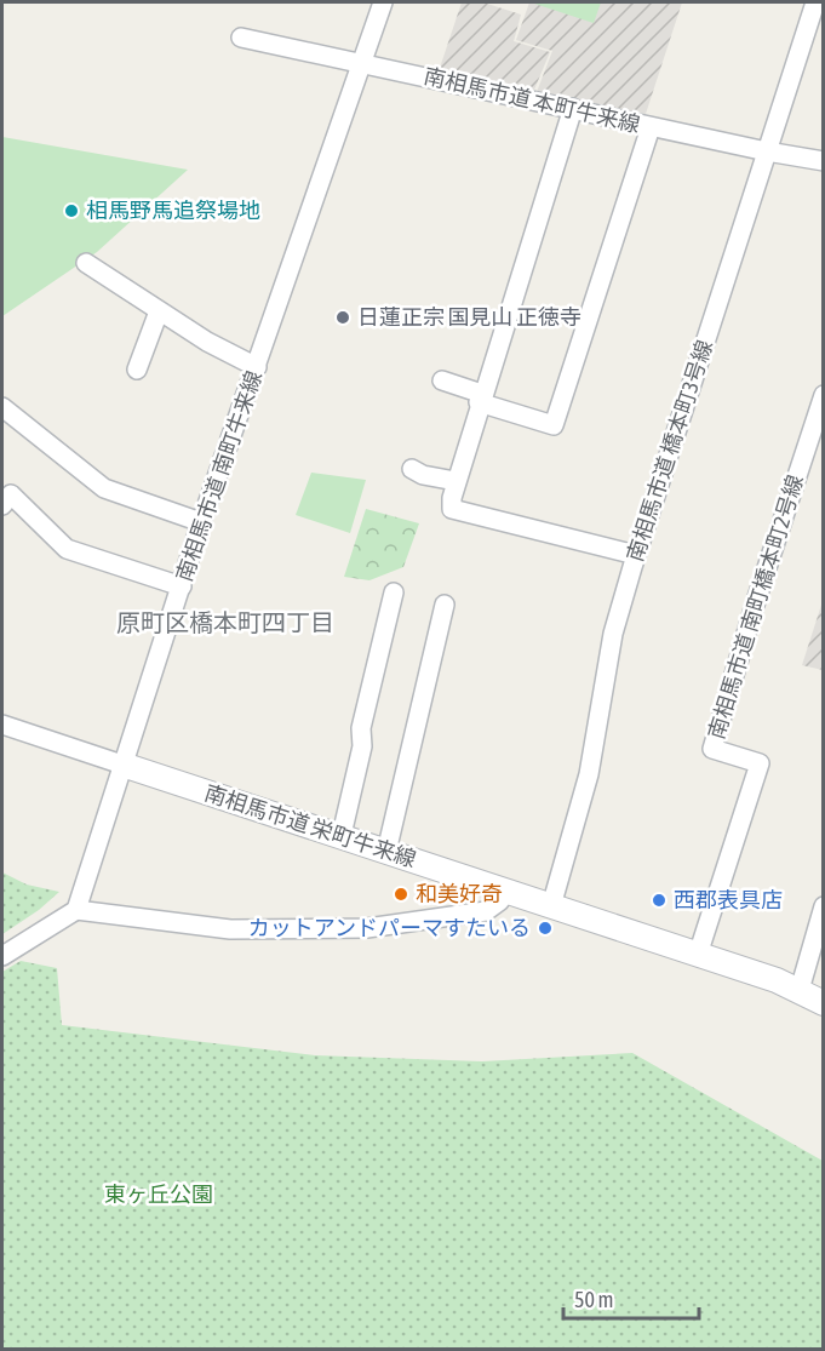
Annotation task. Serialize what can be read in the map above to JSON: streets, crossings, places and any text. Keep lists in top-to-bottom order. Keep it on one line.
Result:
{"streets":{"street":["南相馬市道 本町牛来線","南相馬市道 橋本町3号線","南相馬市道 南町牛来線","南相馬市道 南町橋本町2号線","南相馬市道 栄町牛来線"]},"crossings":[["南相馬市道 本町牛来線","南相馬市道 橋本町3号線"],["南相馬市道 本町牛来線","南相馬市道 南町牛来線"],["南相馬市道 橋本町3号線","南相馬市道 栄町牛来線"],["南相馬市道 南町牛来線","南相馬市道 栄町牛来線"],["南相馬市道 南町橋本町2号線","南相馬市道 栄町牛来線"]],"districts":["原町区橋本町四丁目"],"parks":["東ヶ丘公園"],"places":["相馬野馬追祭場地","日蓮正宗 国見山 正徳寺","和美好奇","西郡表具店","カットアンドパーマすたいる"],"scale_bar":"50 m"}
